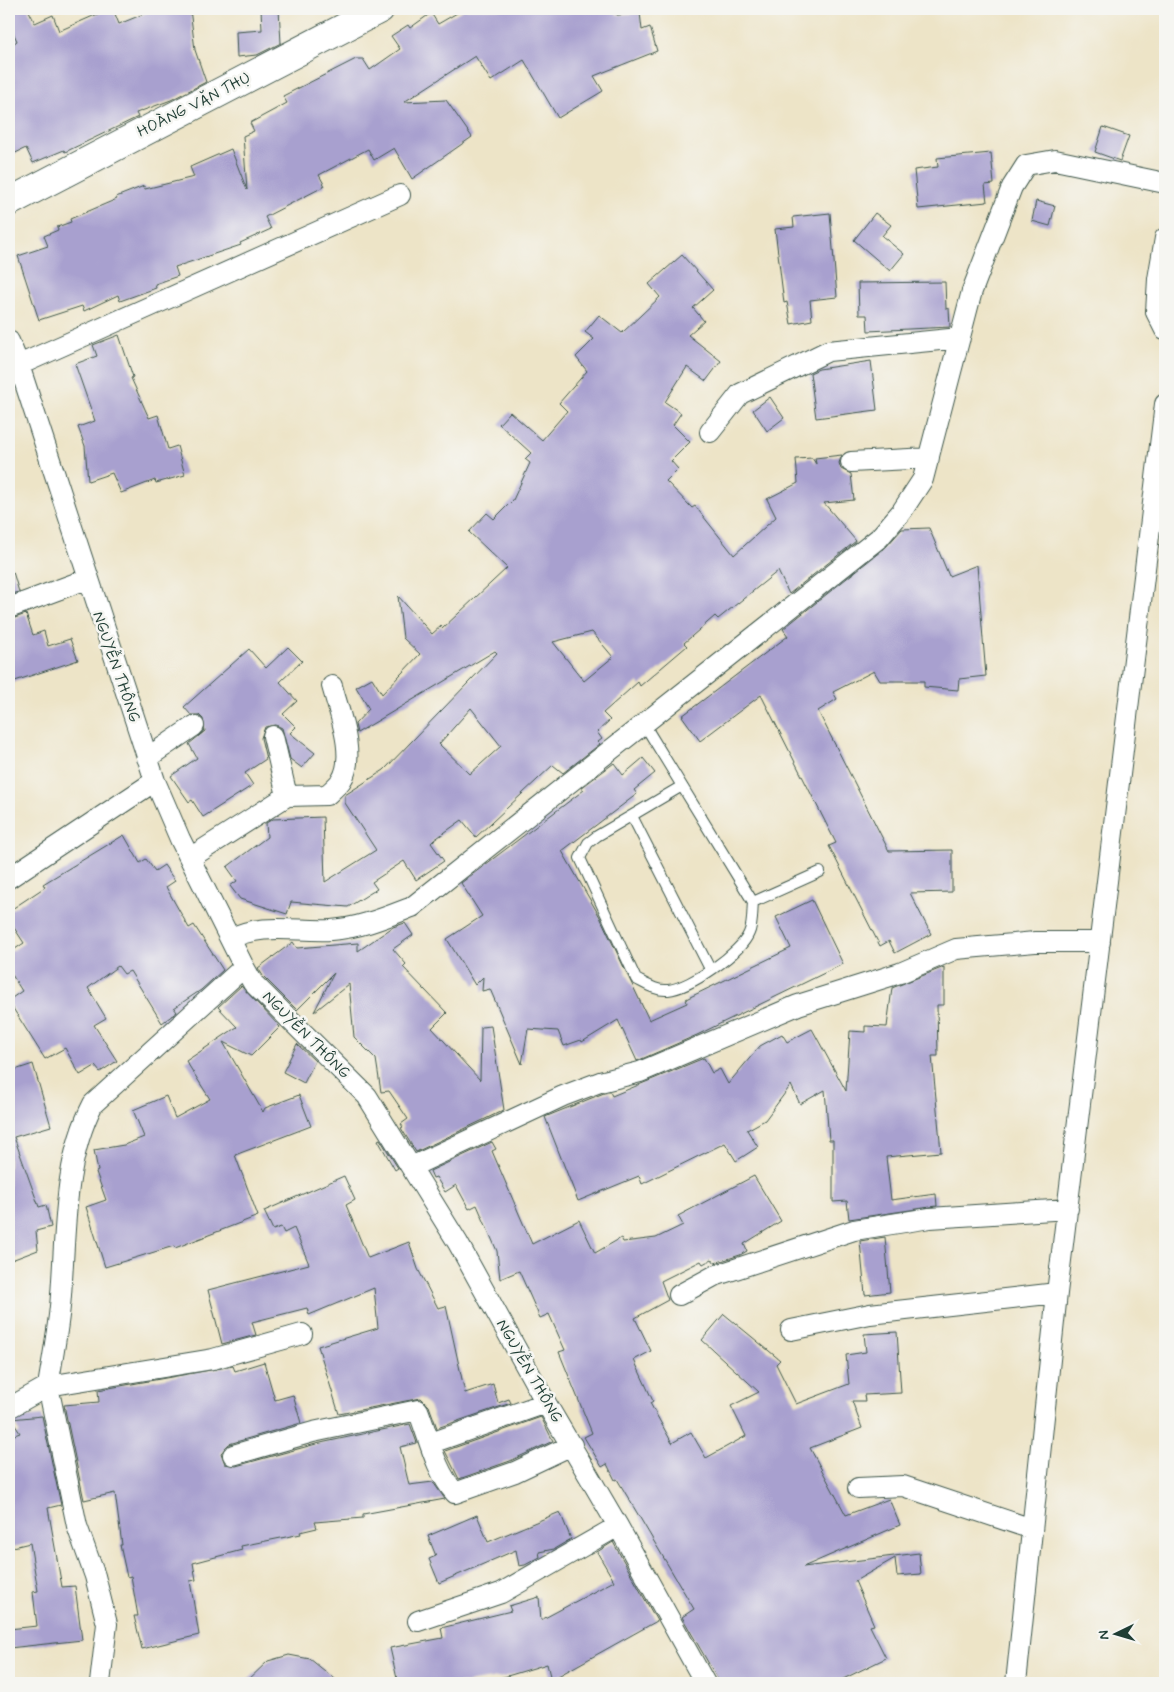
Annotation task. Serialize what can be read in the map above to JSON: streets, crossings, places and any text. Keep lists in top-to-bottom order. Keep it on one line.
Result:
{"streets":{"main road":["HOÀNG VĂN THỤ"],"street":["NGUYỄN THÔNG"]},"north":"left"}
